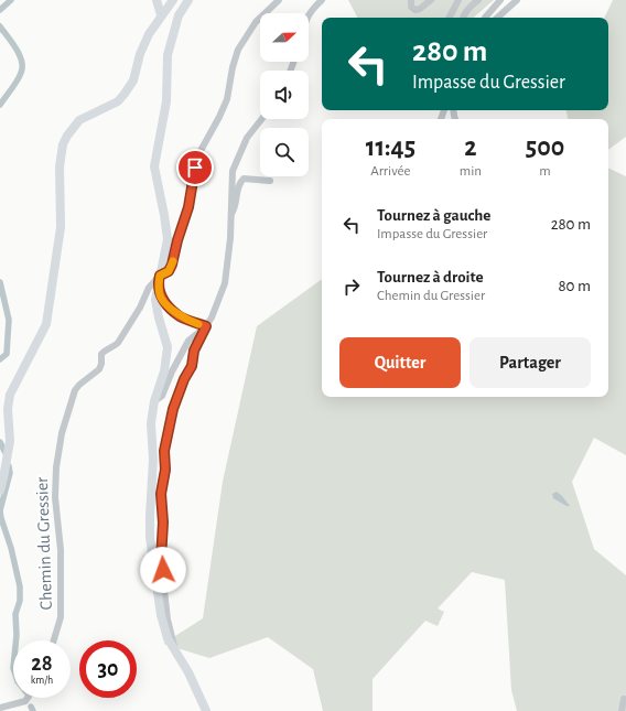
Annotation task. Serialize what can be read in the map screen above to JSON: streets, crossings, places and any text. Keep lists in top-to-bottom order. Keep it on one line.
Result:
{"streets":{"street":["Chemin du Gressier"]},"north":"right","page":{"turn":["280 m","Impasse du Gressier"],"eta":["11:45","Arrivée","2","min","500","m"],"list":[{"name":"Tournez à gauche","note":"Impasse du Gressier","value":"280 m"},{"name":"Tournez à droite","note":"Chemin du Gressier","value":"80 m"}],"buttons":["Quitter","Partager"],"speed":"28 km/h","limit":"30"}}
